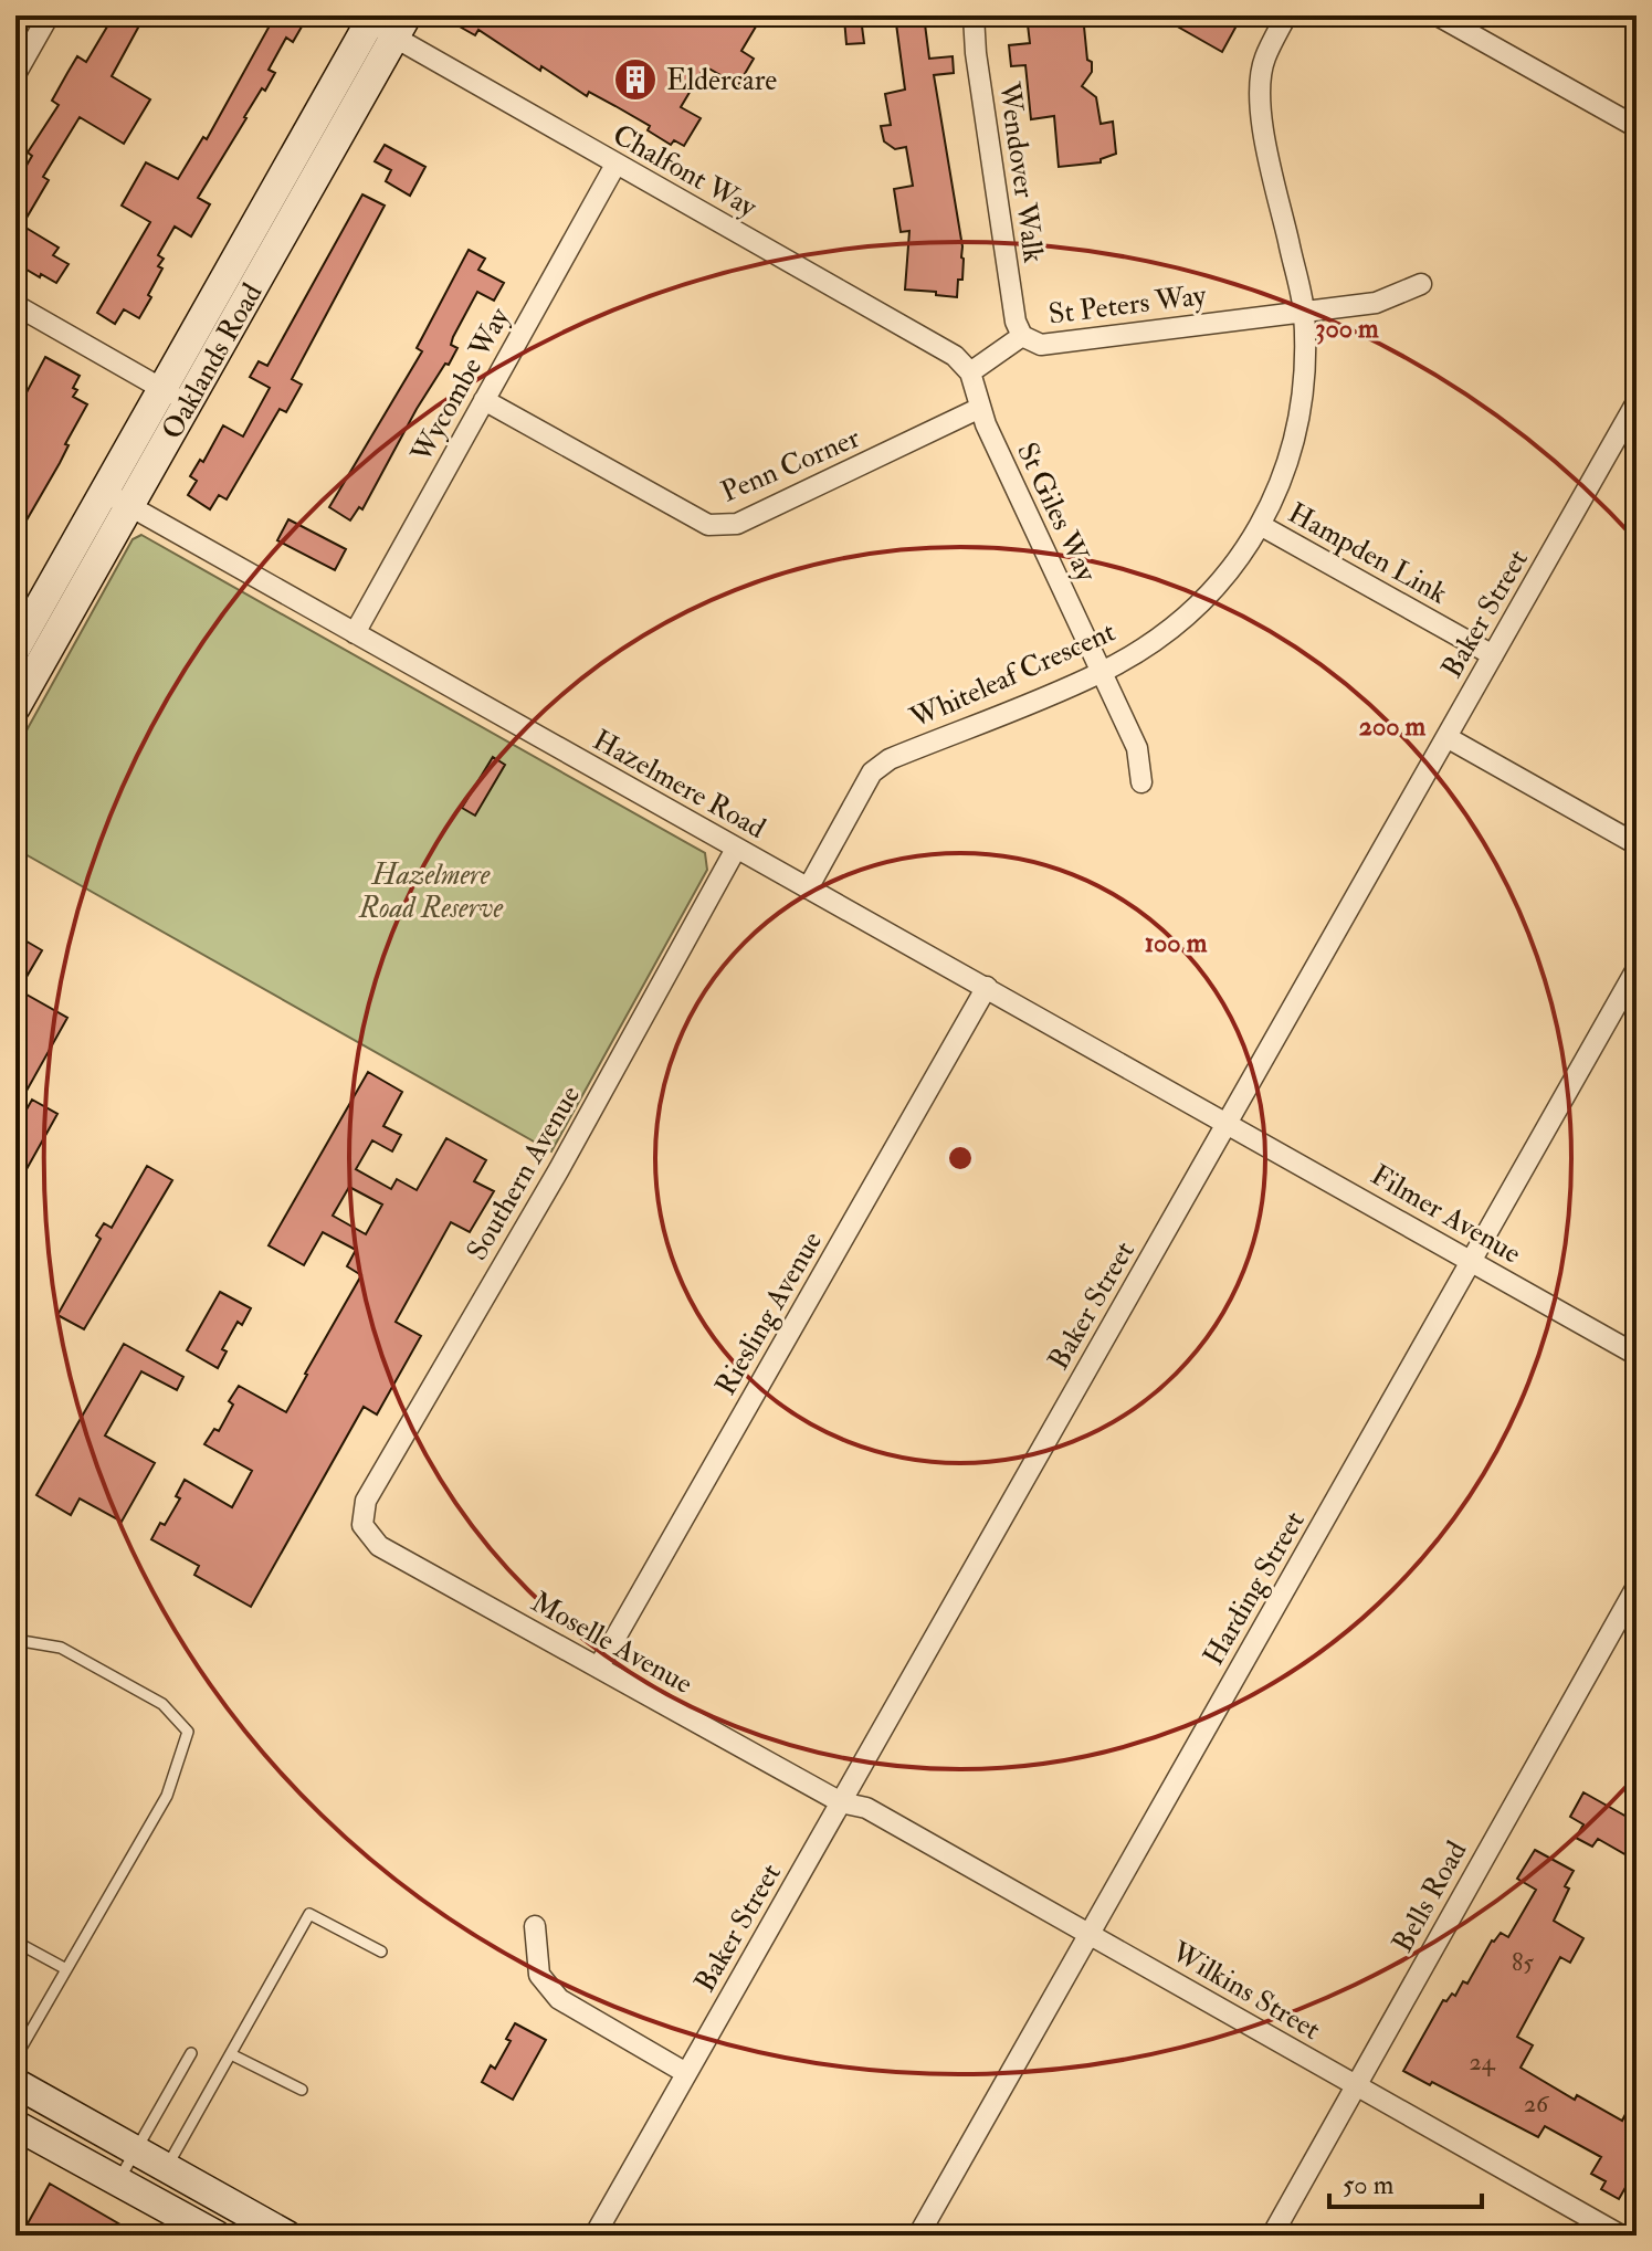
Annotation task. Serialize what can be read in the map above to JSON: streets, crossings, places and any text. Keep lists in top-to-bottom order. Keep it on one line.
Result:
{"streets":{"main road":["Oaklands Road"],"street":["Chalfont Way","Wendover Walk","St Peters Way","Wycombe Way","Penn Corner","St Giles Way","Hampden Link","Baker Street","Whiteleaf Crescent","Hazelmere Road","Southern Avenue","Filmer Avenue","Riesling Avenue","Harding Street","Moselle Avenue","Bells Road","Wilkins Street"]},"crossings":[["Chalfont Way","St Peters Way"],["Chalfont Way","Oaklands Road"],["Chalfont Way","Wycombe Way"],["Chalfont Way","St Giles Way"],["Wendover Walk","St Peters Way"],["St Peters Way","St Giles Way"],["St Peters Way","Whiteleaf Crescent"],["Oaklands Road","Hazelmere Road"],["Wycombe Way","Penn Corner"],["Wycombe Way","Hazelmere Road"],["Penn Corner","St Giles Way"],["St Giles Way","Whiteleaf Crescent"],["Hampden Link","Baker Street"],["Hampden Link","Whiteleaf Crescent"],["Baker Street","Hazelmere Road"],["Baker Street","Filmer Avenue"],["Baker Street","Moselle Avenue"],["Baker Street","Wilkins Street"],["Whiteleaf Crescent","Hazelmere Road"],["Hazelmere Road","Southern Avenue"],["Hazelmere Road","Filmer Avenue"],["Hazelmere Road","Riesling Avenue"],["Southern Avenue","Moselle Avenue"],["Filmer Avenue","Harding Street"],["Riesling Avenue","Moselle Avenue"],["Harding Street","Wilkins Street"],["Moselle Avenue","Wilkins Street"],["Bells Road","Wilkins Street"]],"parks":["Hazelmere Road Reserve"],"places":{"building":["Eldercare"]},"house_numbers":["85","24","26"],"scale_bar":"50 m","rings":["300 m","200 m","100 m"]}
